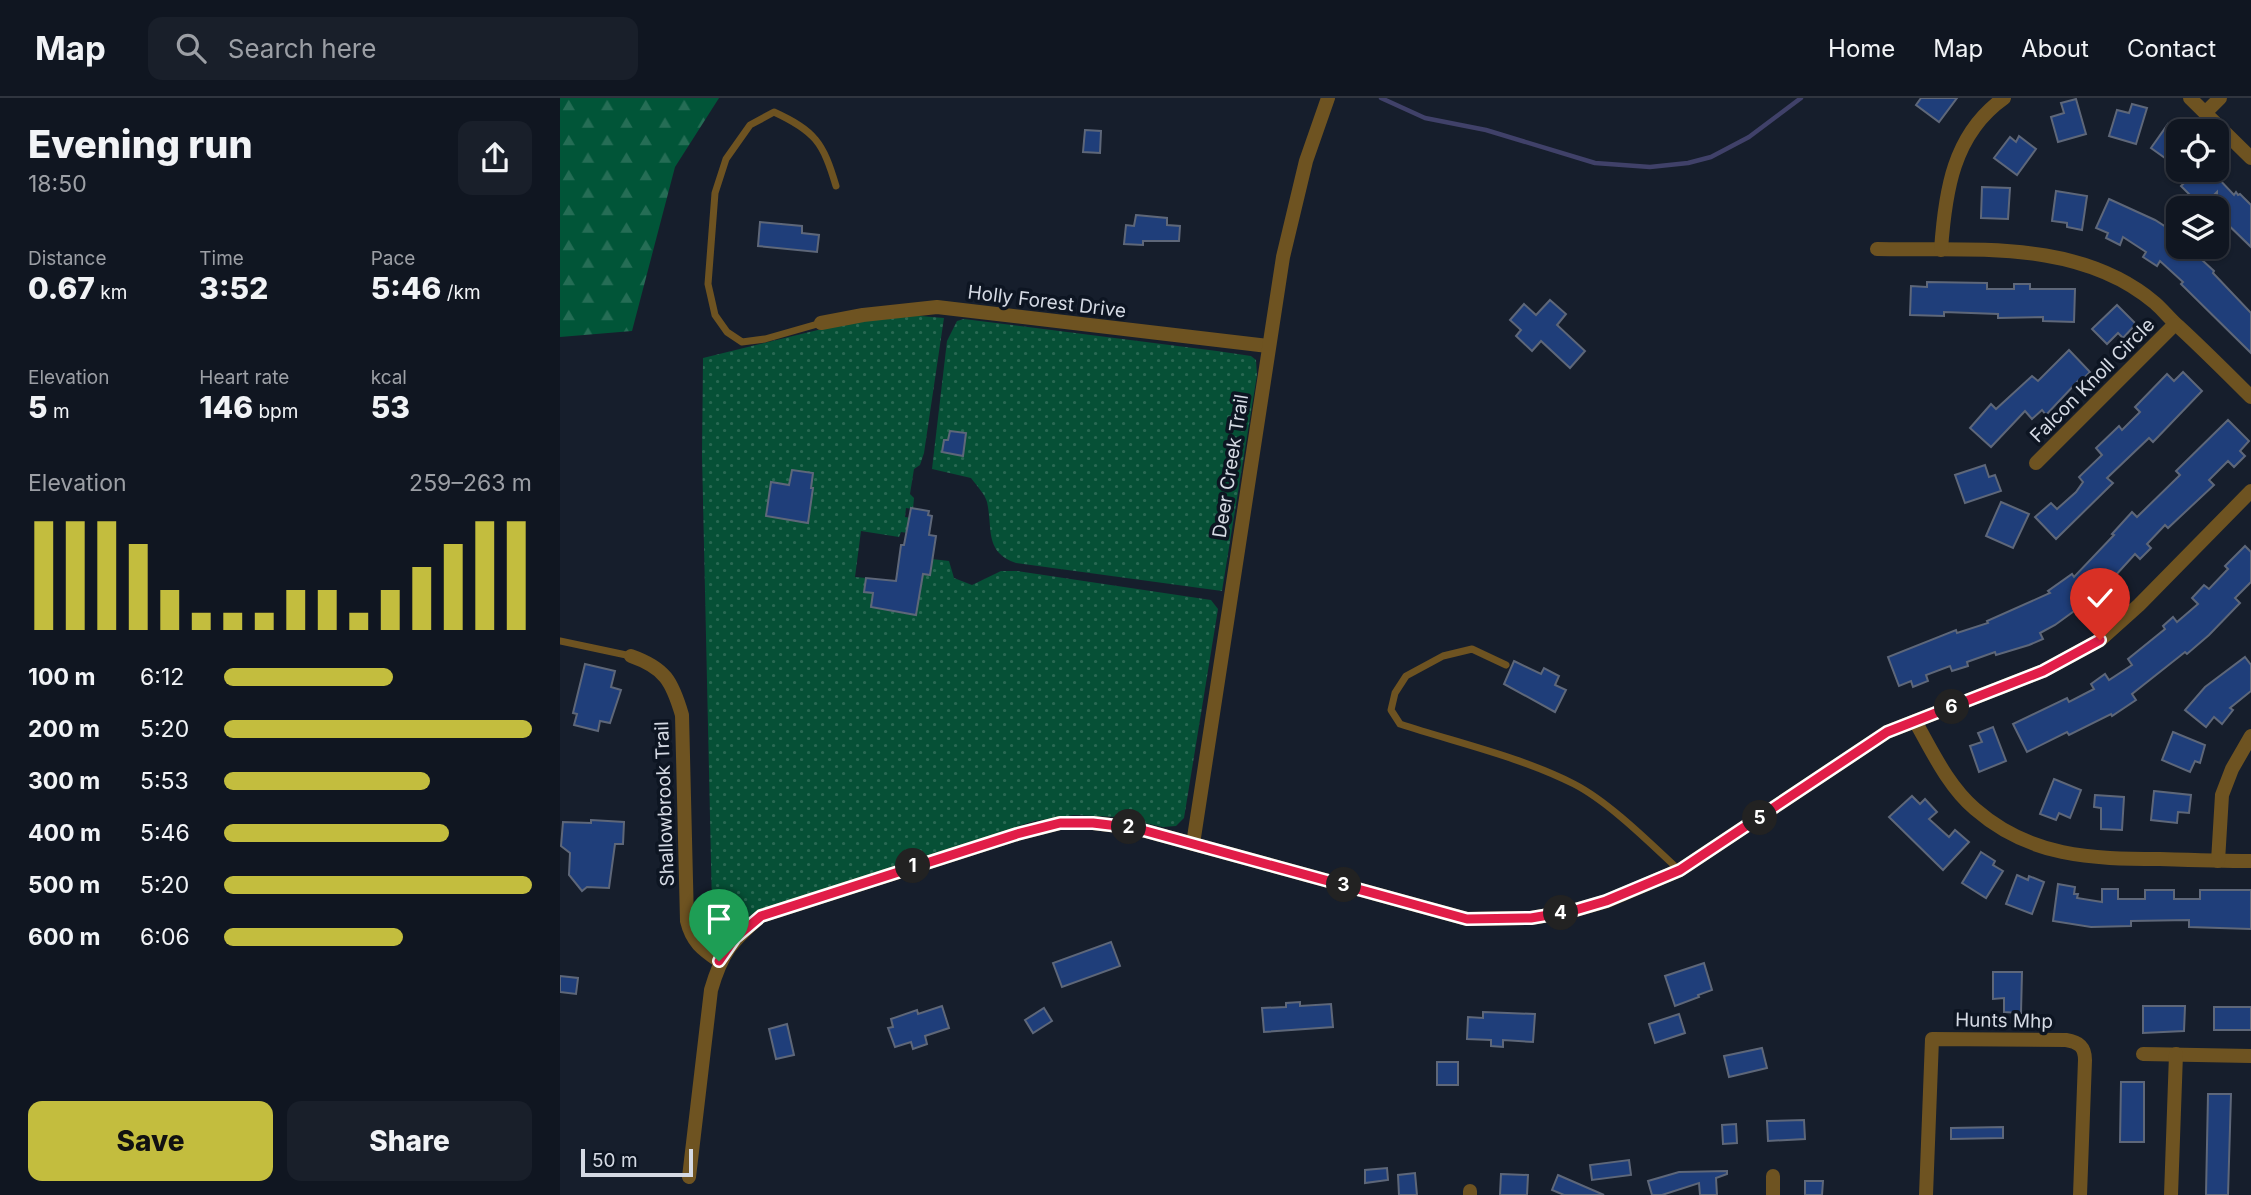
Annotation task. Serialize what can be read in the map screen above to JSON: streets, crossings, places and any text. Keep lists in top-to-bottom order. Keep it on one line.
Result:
{"streets":{"street":["Holly Forest Drive","Falcon Knoll Circle","Deer Creek Trail","Shallowbrook Trail","Hunts Mhp"]},"crossings":[["Holly Forest Drive","Deer Creek Trail"]],"scale_bar":"50 m","page":{"header":"Map","search":"Search here","nav":["Home","Map","About","Contact"],"heading":["Evening run","18:50"],"stats":[["Distance","0.67 km"],["Time","3:52"],["Pace","5:46 /km"],["Elevation","5 m"],["Heart rate","146 bpm"],["kcal","53"]],"chart":["Elevation","259–263 m"],"list":[{"name":"100 m","note":"6:12"},{"name":"200 m","note":"5:20"},{"name":"300 m","note":"5:53"},{"name":"400 m","note":"5:46"},{"name":"500 m","note":"5:20"},{"name":"600 m","note":"6:06"}],"pins":["6","5","2","1","3","4"],"buttons":["Save","Share"],"scale":"50 m"}}
